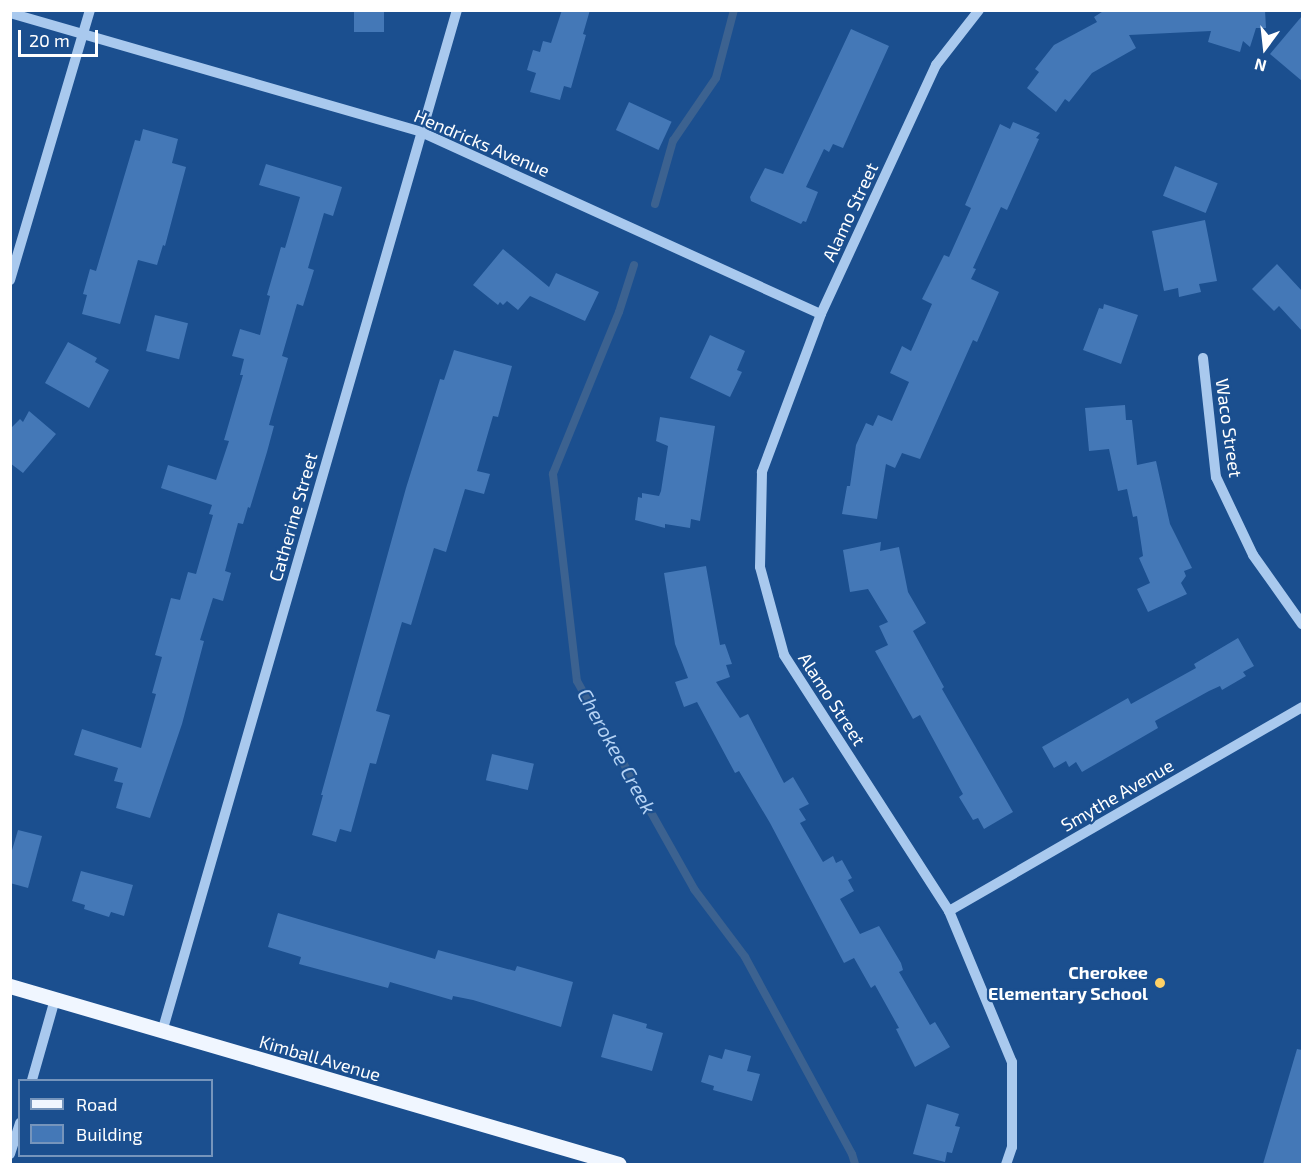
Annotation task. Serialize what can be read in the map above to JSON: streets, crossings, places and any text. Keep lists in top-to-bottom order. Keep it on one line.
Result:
{"streets":{"main road":["Kimball Avenue"],"street":["Hendricks Avenue","Alamo Street","Waco Street","Catherine Street","Smythe Avenue"]},"crossings":[["Hendricks Avenue","Alamo Street"],["Hendricks Avenue","Catherine Street"],["Alamo Street","Smythe Avenue"],["Catherine Street","Kimball Avenue"]],"water":["Cherokee Creek"],"places":["Cherokee Elementary School"],"legend":["Road","Building"],"scale_bar":"20 m","north":"bottom"}
